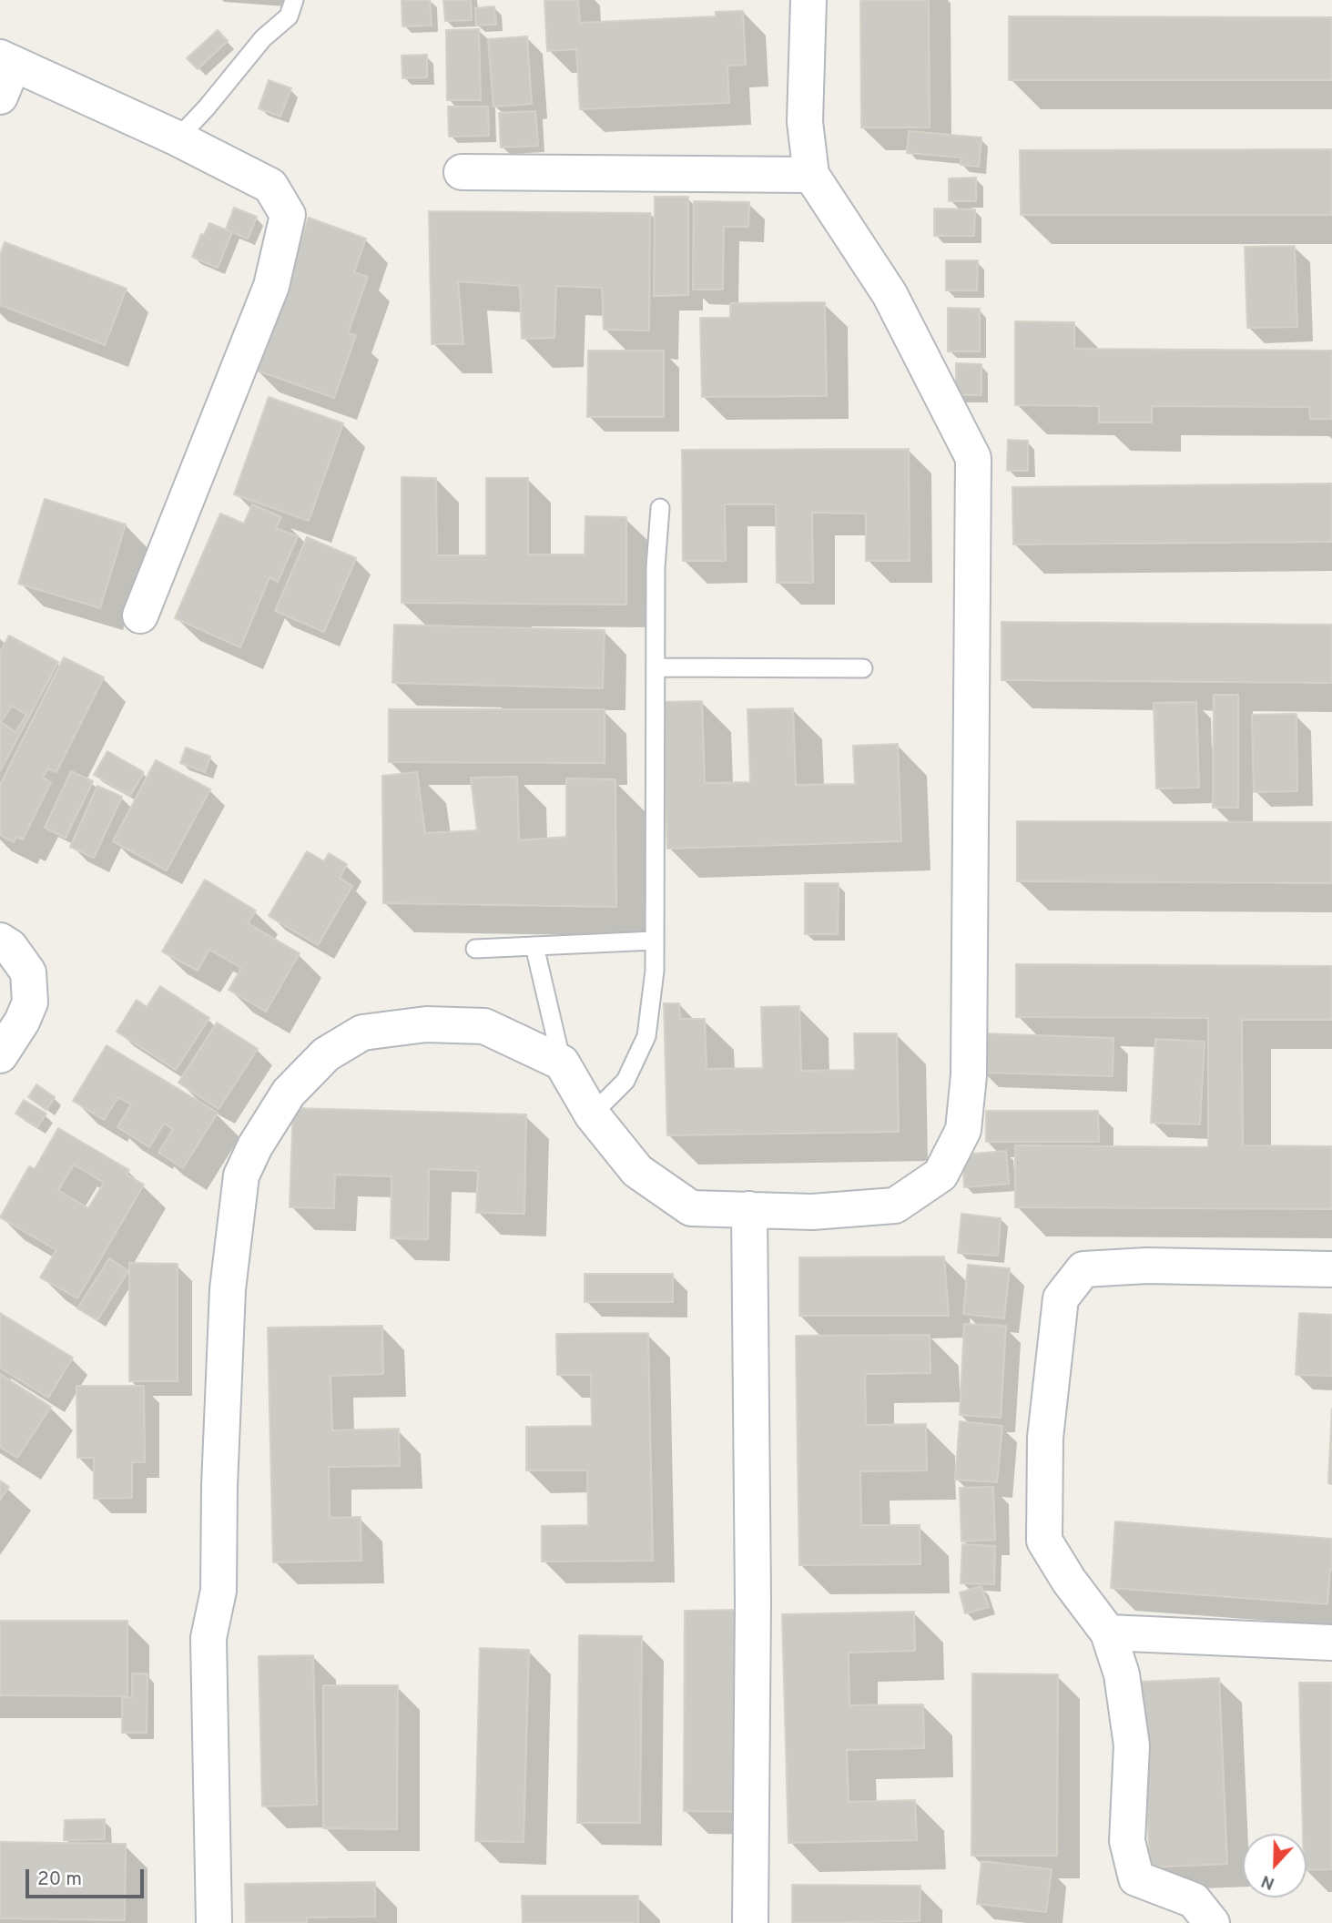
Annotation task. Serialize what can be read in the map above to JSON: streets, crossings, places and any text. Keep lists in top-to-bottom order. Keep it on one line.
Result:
{"scale_bar":"20 m","north":"bottom"}
